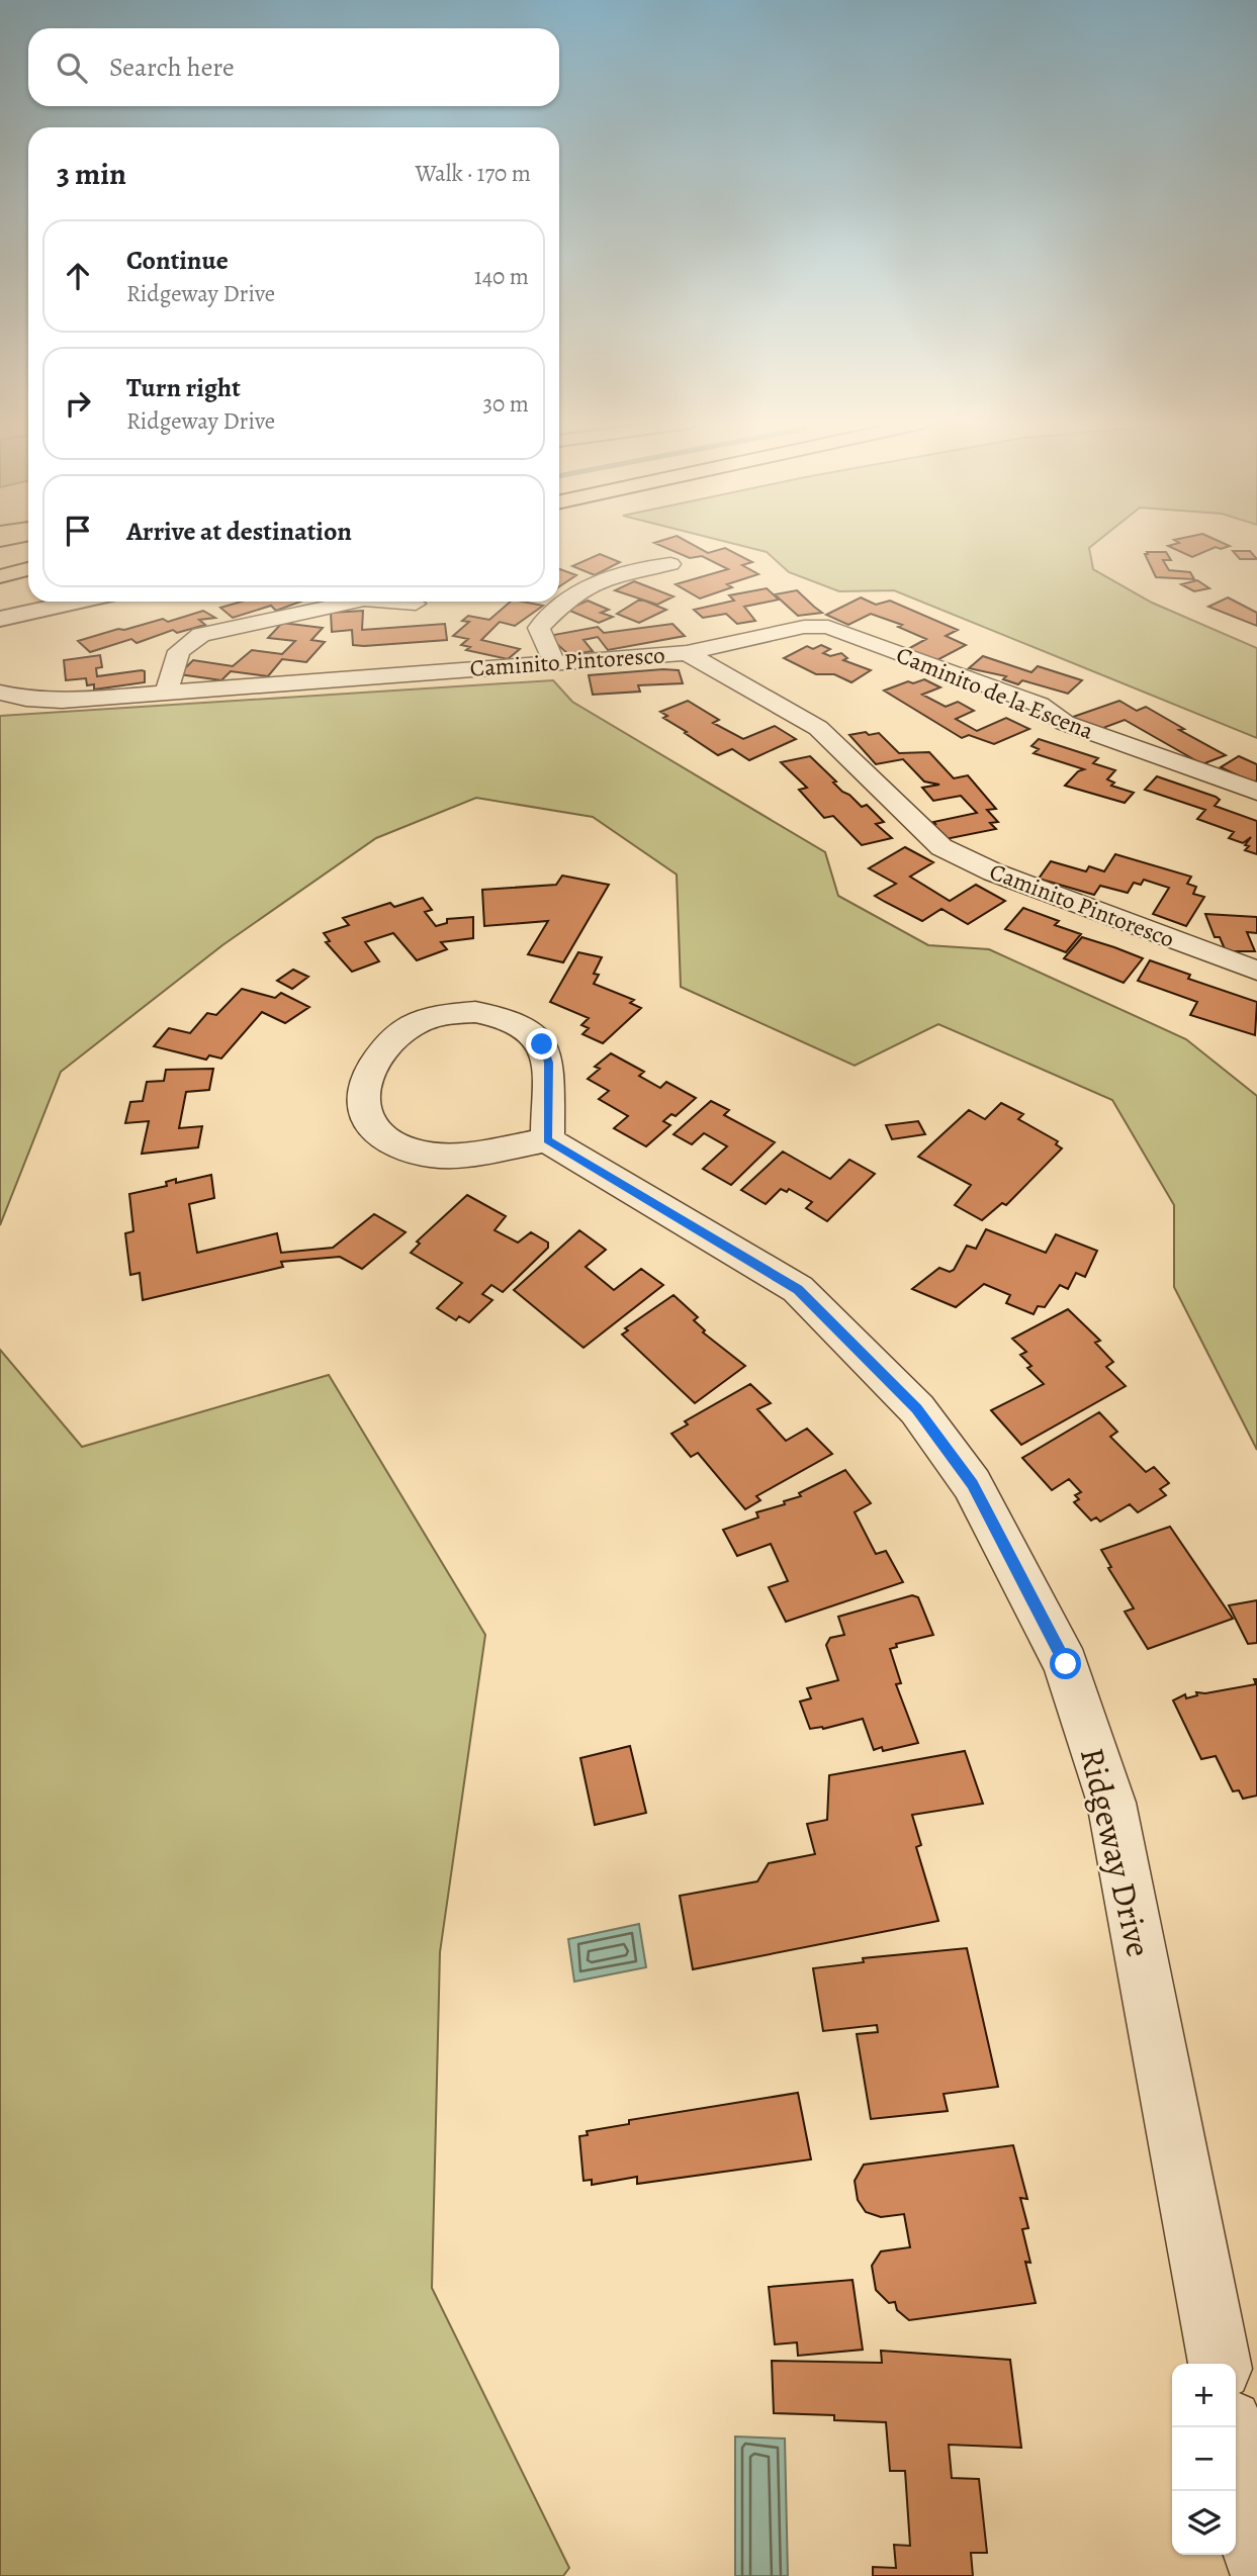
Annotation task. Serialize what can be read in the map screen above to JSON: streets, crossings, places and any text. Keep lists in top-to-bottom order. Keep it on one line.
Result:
{"streets":{"street":["Caminito Pintoresco","Caminito de la Escena","Ridgeway Drive"]},"crossings":[["Caminito Pintoresco","Caminito de la Escena"]],"page":{"search":"Search here","heading":["3 min","Walk · 170 m"],"list":[["Continue","Ridgeway Drive","140 m"],["Turn right","Ridgeway Drive","30 m"],"Arrive at destination"],"map_buttons":["+","−"]}}
